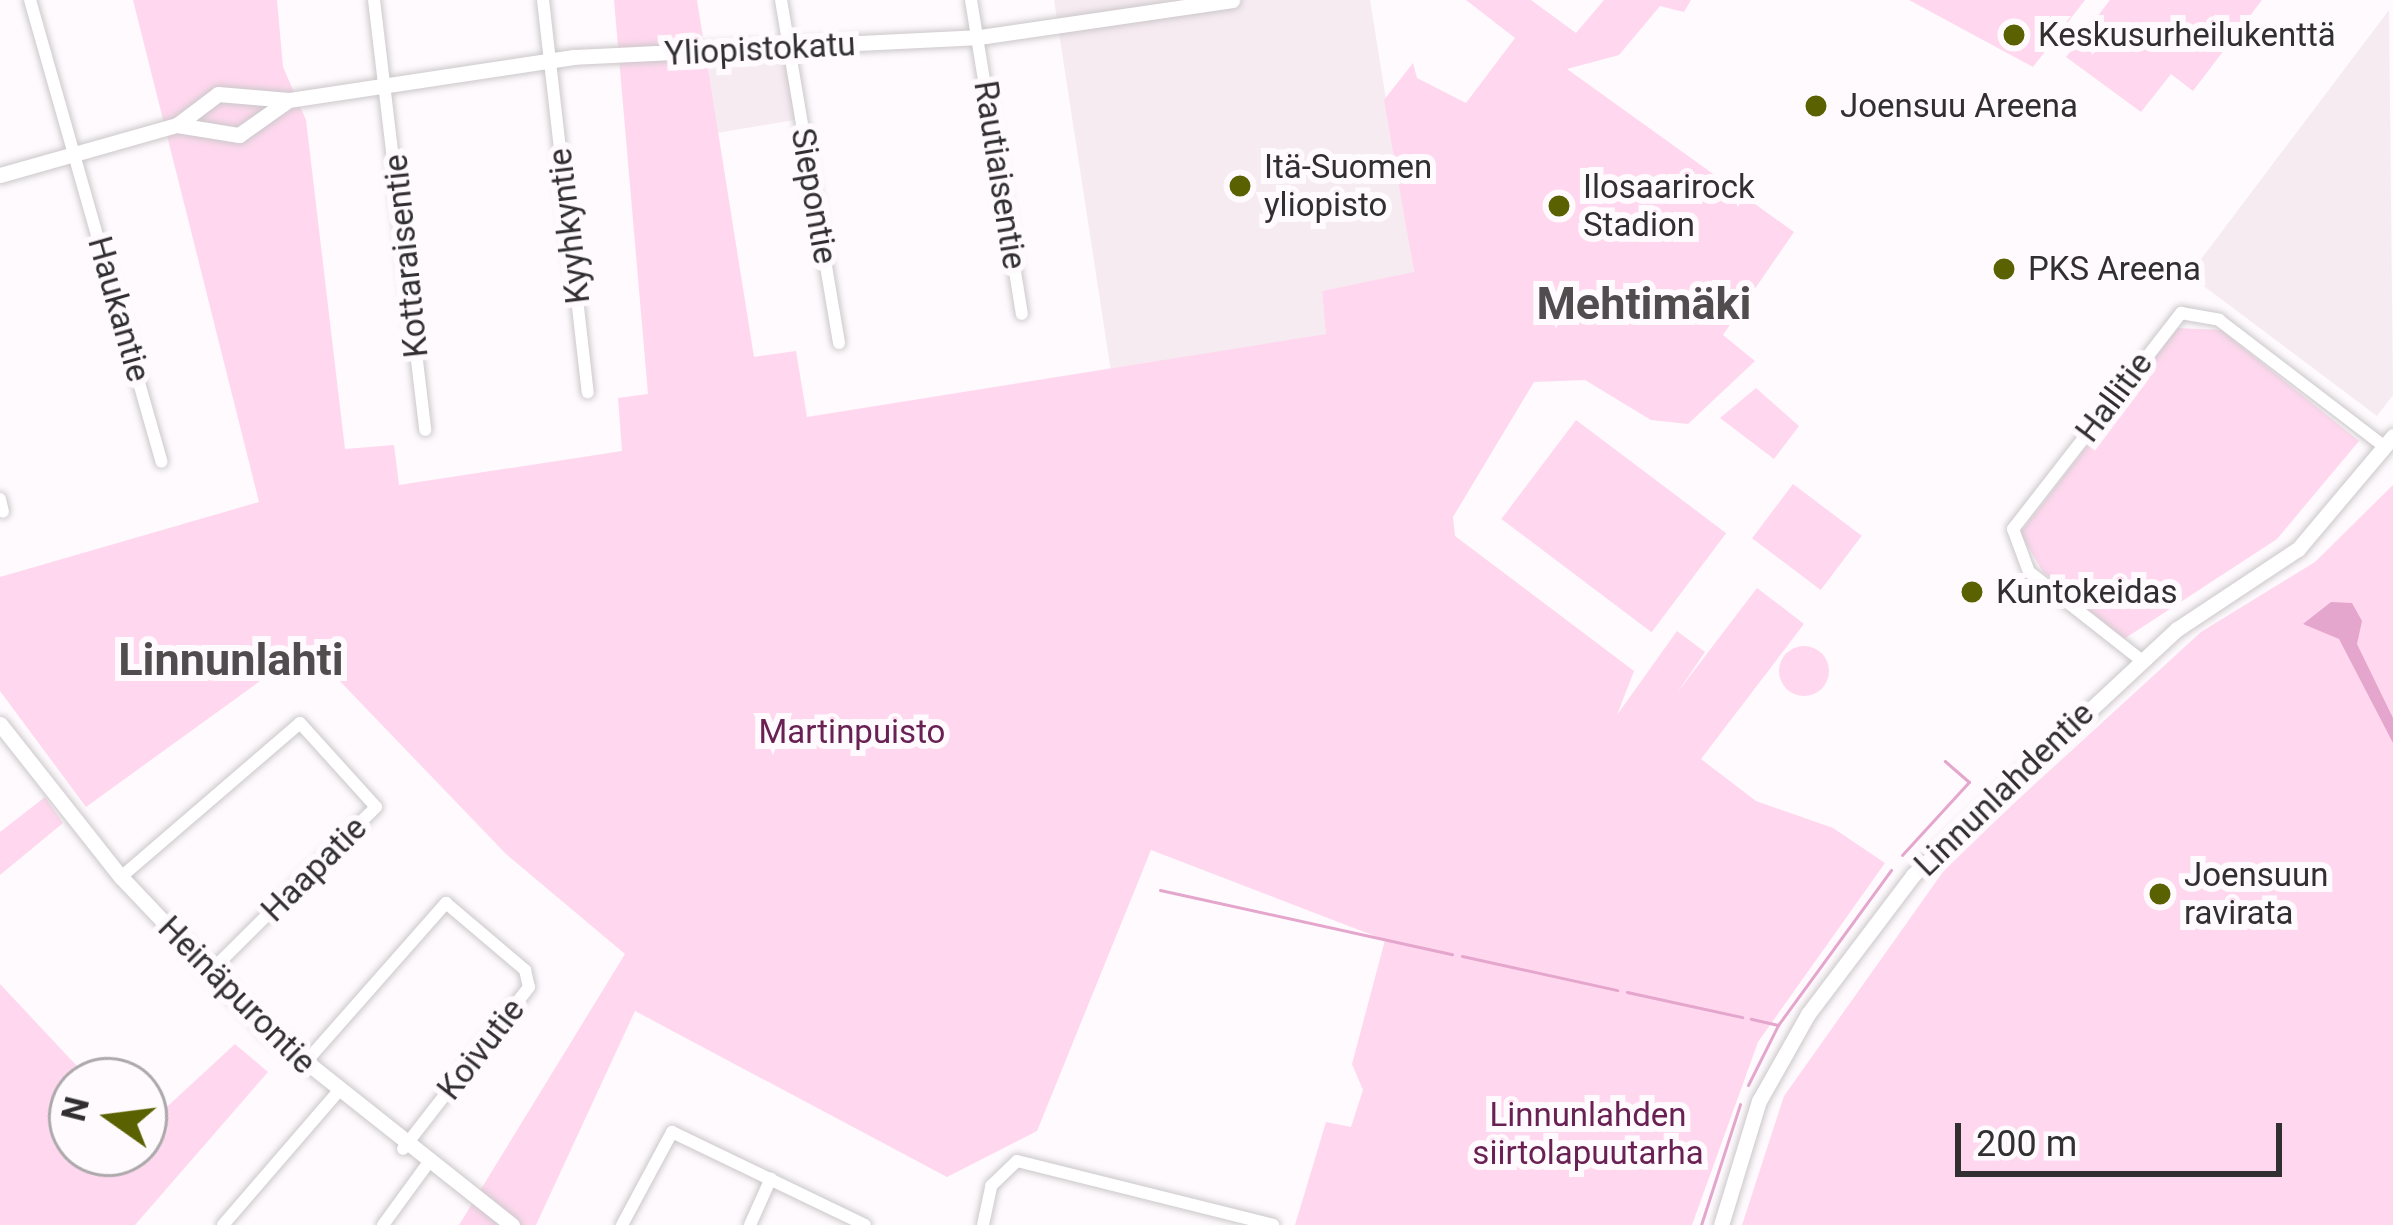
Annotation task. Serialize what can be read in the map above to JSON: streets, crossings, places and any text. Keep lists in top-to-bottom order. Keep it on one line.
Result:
{"streets":{"street":["Yliopistokatu","Rautiaisentie","Siepontie","Kyyhkyntie","Kottaraisentie","Haukantie","Hallitie","Linnunlahdentie","Haapatie","Heinäpurontie","Koivutie"]},"crossings":[["Yliopistokatu","Rautiaisentie"],["Yliopistokatu","Siepontie"],["Yliopistokatu","Kyyhkyntie"],["Yliopistokatu","Kottaraisentie"],["Yliopistokatu","Haukantie"],["Hallitie","Linnunlahdentie"],["Haapatie","Heinäpurontie"],["Heinäpurontie","Koivutie"]],"districts":["Mehtimäki","Linnunlahti"],"parks":["Martinpuisto","Linnunlahden siirtolapuutarha"],"places":["Keskusurheilukenttä","Joensuu Areena","Itä-Suomen yliopisto","Ilosaarirock Stadion","PKS Areena","Kuntokeidas","Joensuun ravirata"],"scale_bar":"200 m","north":"left"}
